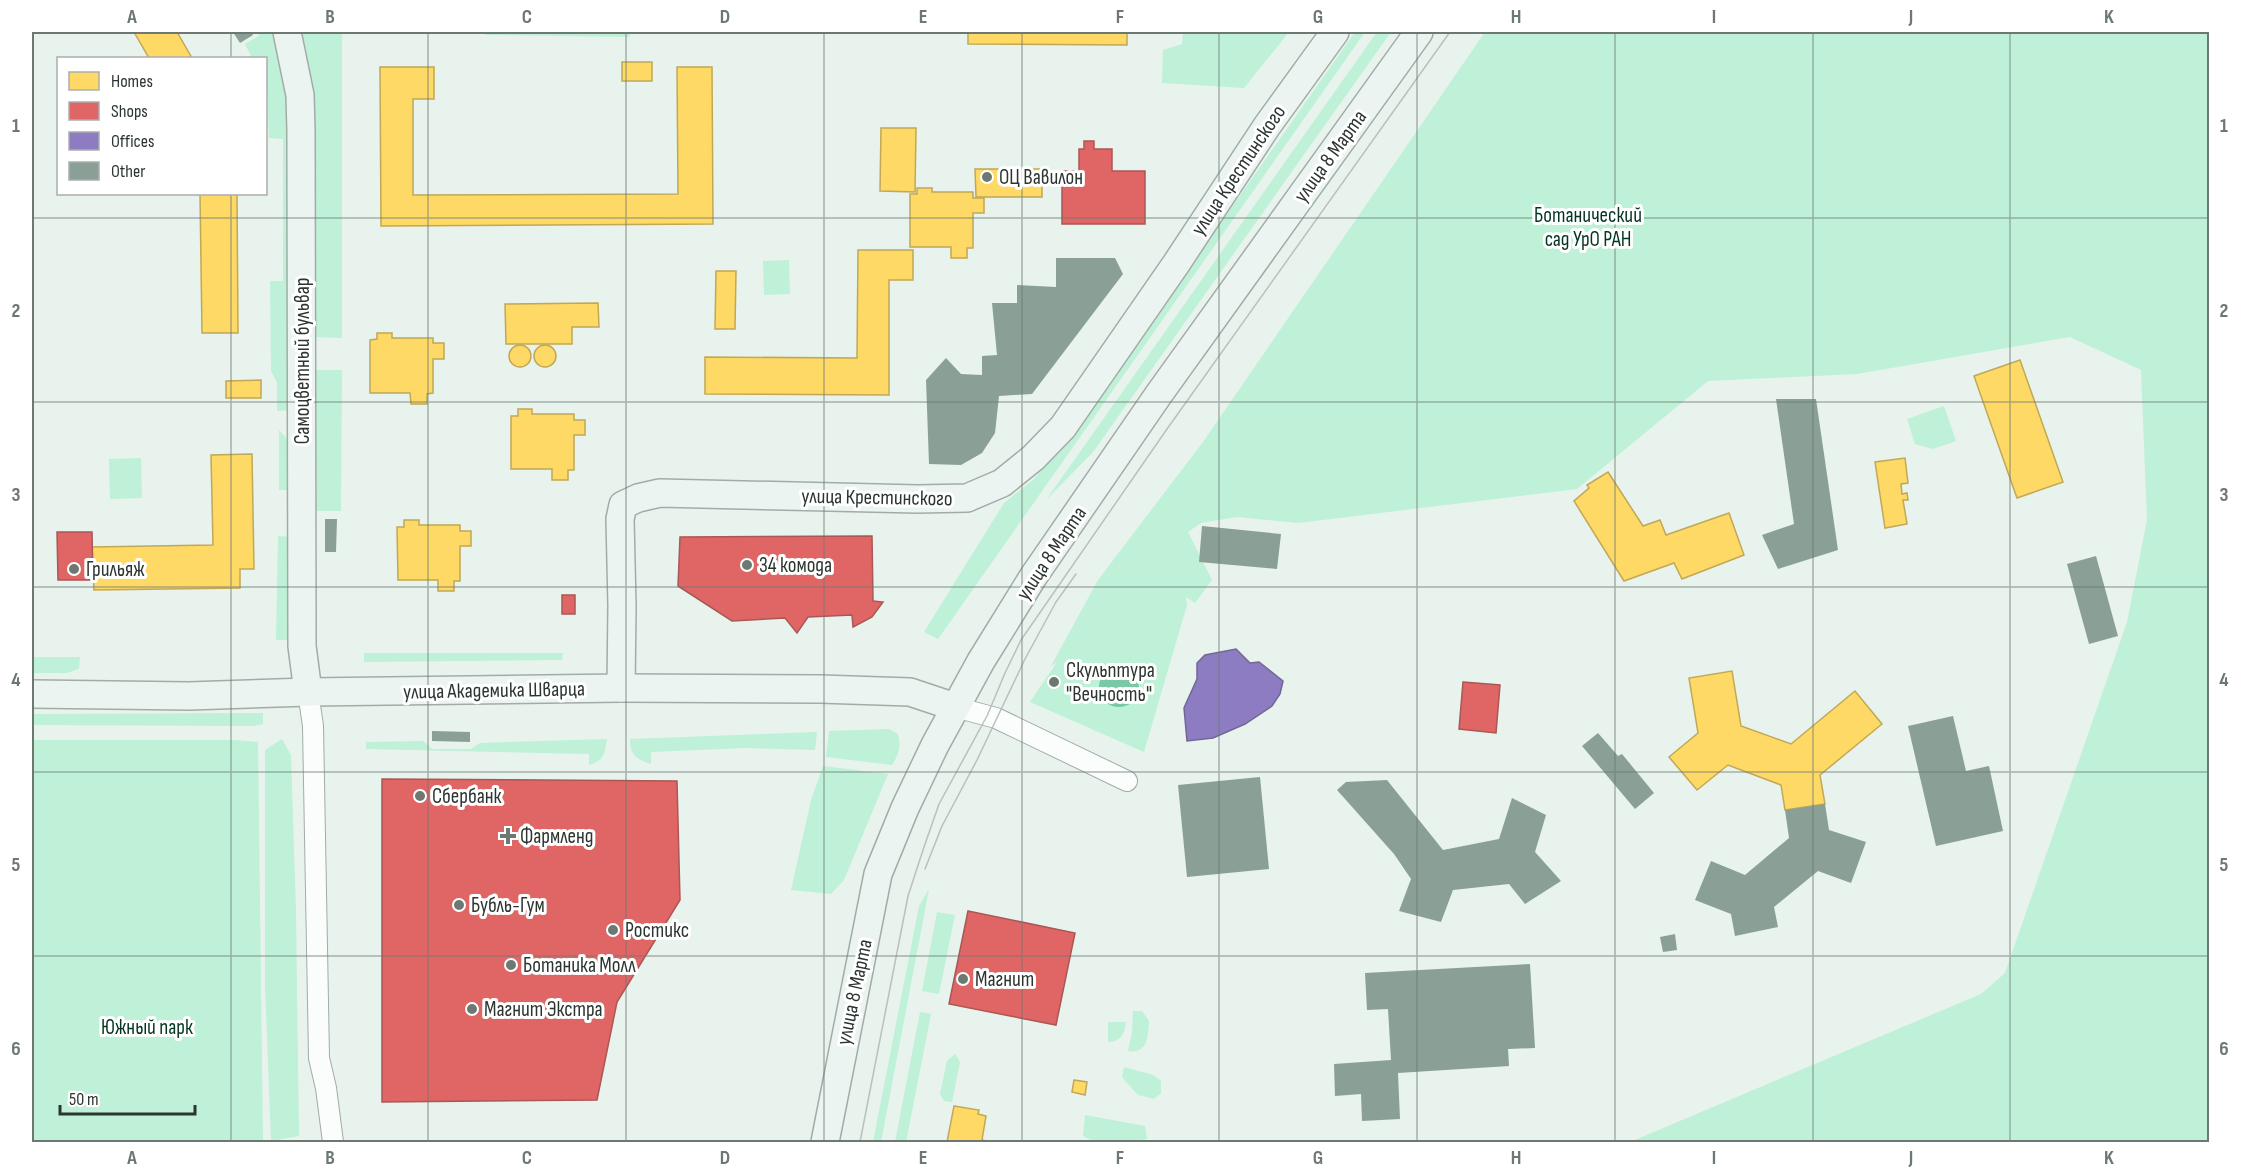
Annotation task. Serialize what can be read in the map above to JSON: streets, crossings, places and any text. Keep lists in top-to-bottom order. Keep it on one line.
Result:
{"streets":{"street":["улица 8 Марта","улица Крестинского","Самоцветный бульвар","улица Академика Шварца"]},"crossings":[["улица 8 Марта","улица Академика Шварца"],["улица Крестинского","улица Академика Шварца"],["Самоцветный бульвар","улица Академика Шварца"]],"parks":["Ботанический сад УрО РАН","Южный парк"],"places":{"other":["ОЦ Вавилон","34 комода","Грильяж","Скульптура \"Вечность\"","Сбербанк","Бубль-Гум","Ростикс","Ботаника Молл","Магнит","Магнит Экстра"],"health":["Фармленд"]},"legend":["Homes","Shops","Offices","Other"],"scale_bar":"50 m","grid":{"columns":["A","B","C","D","E","F","G","H","I","J","K"],"rows":["1","2","3","4","5","6"]}}
